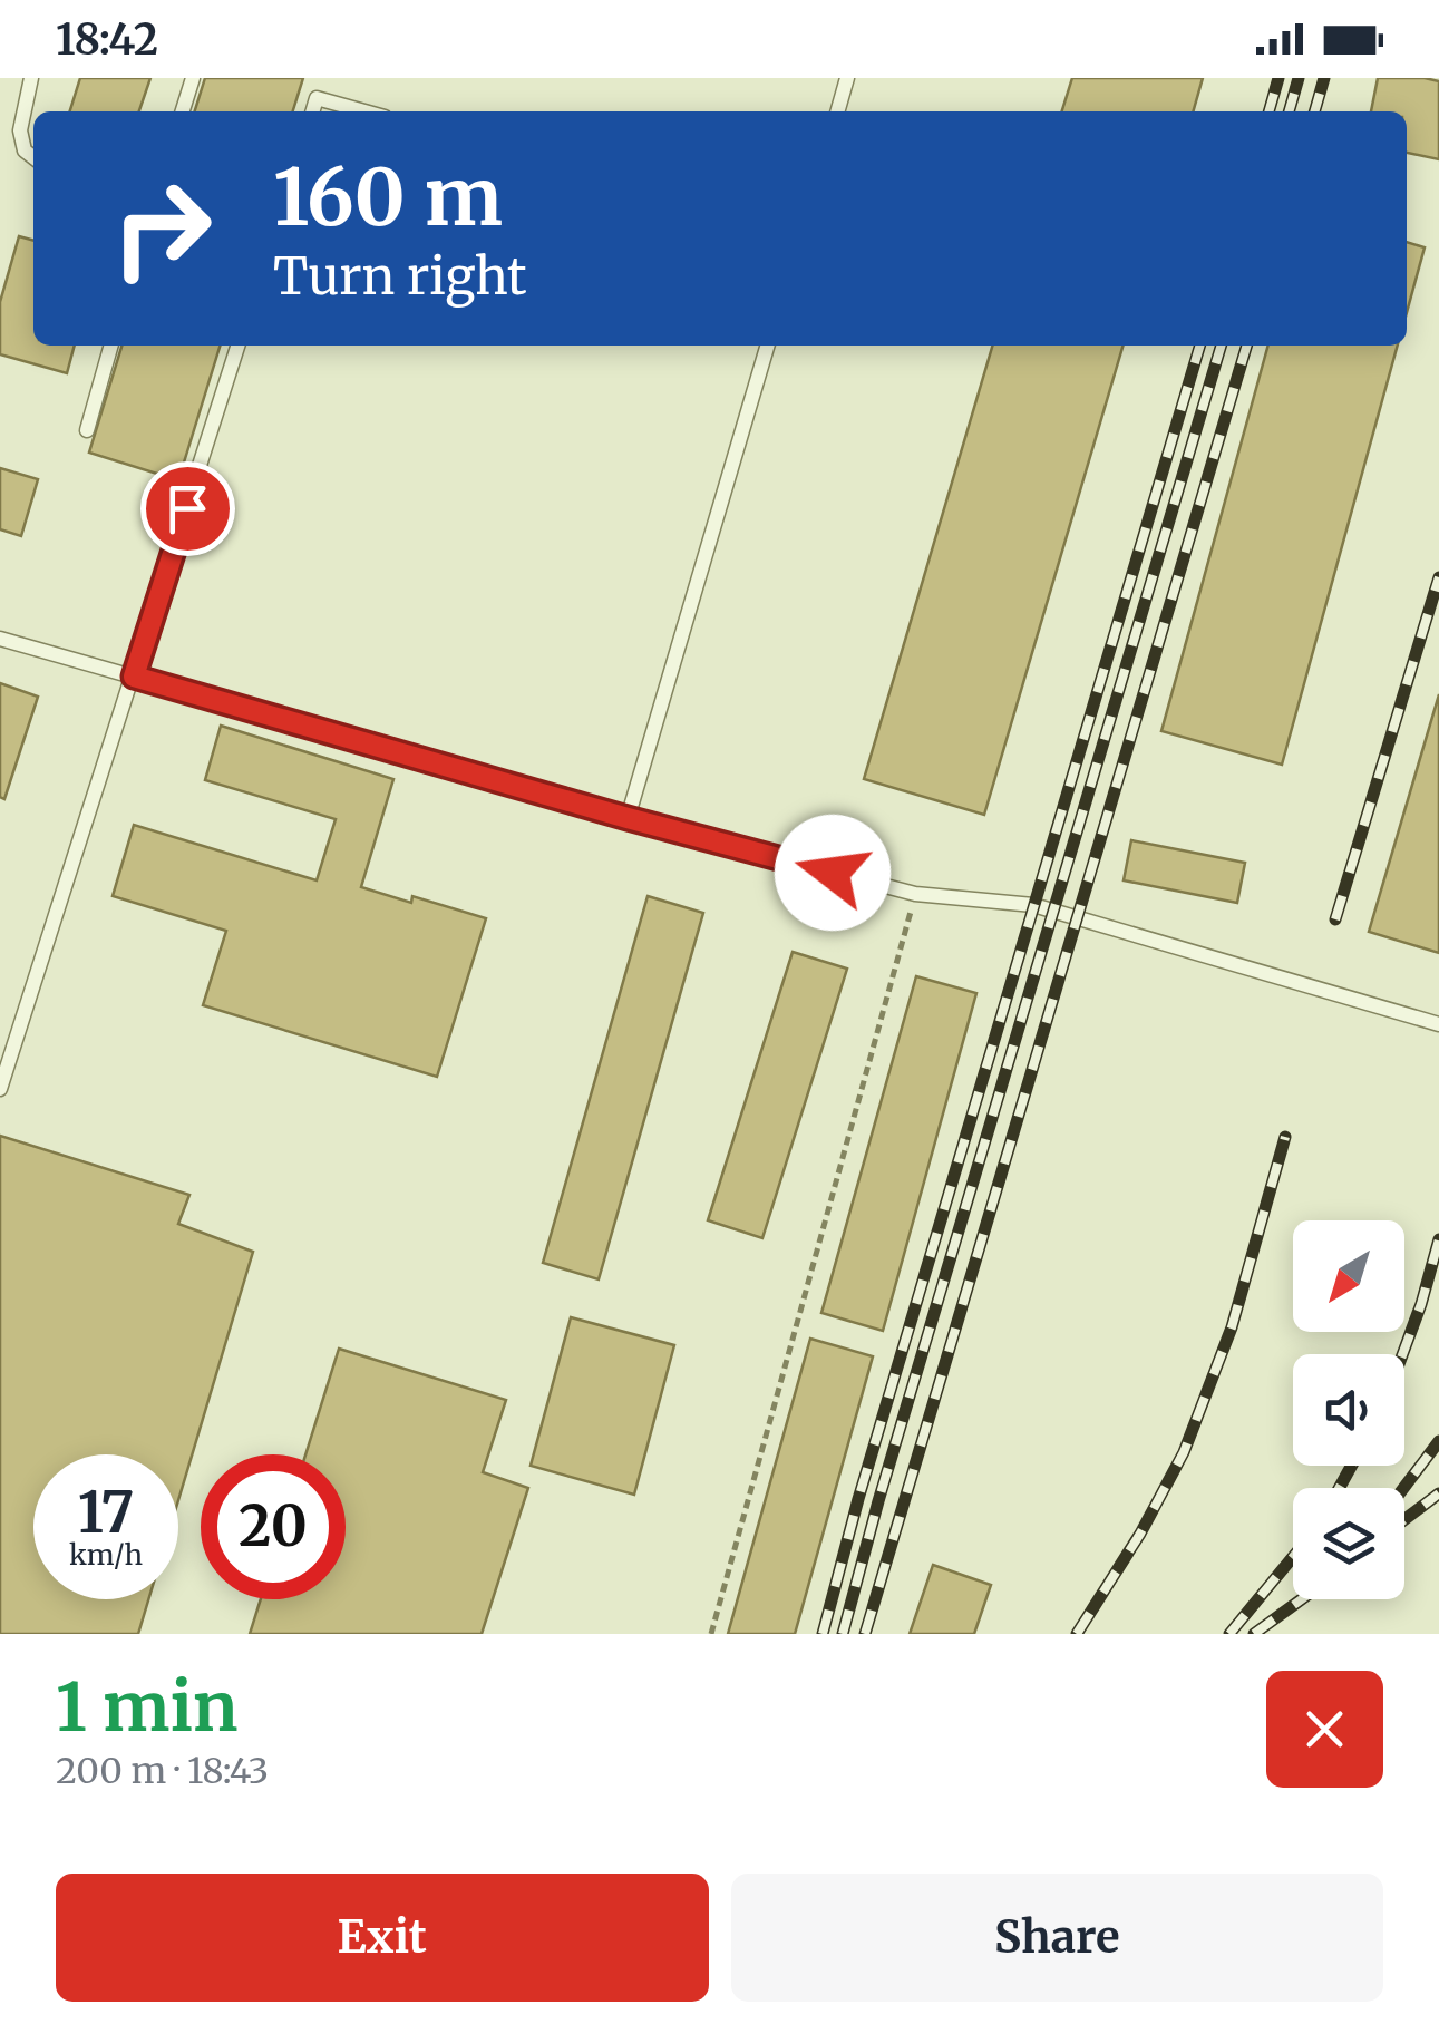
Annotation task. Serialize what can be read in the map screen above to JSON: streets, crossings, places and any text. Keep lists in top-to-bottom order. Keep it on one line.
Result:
{"north":"bottom left","page":{"status":"18:42","turn":["160 m","Turn right"],"speed":"17 km/h","limit":"20","heading":["1 min","200 m · 18:43"],"buttons":["Exit","Share"]}}
